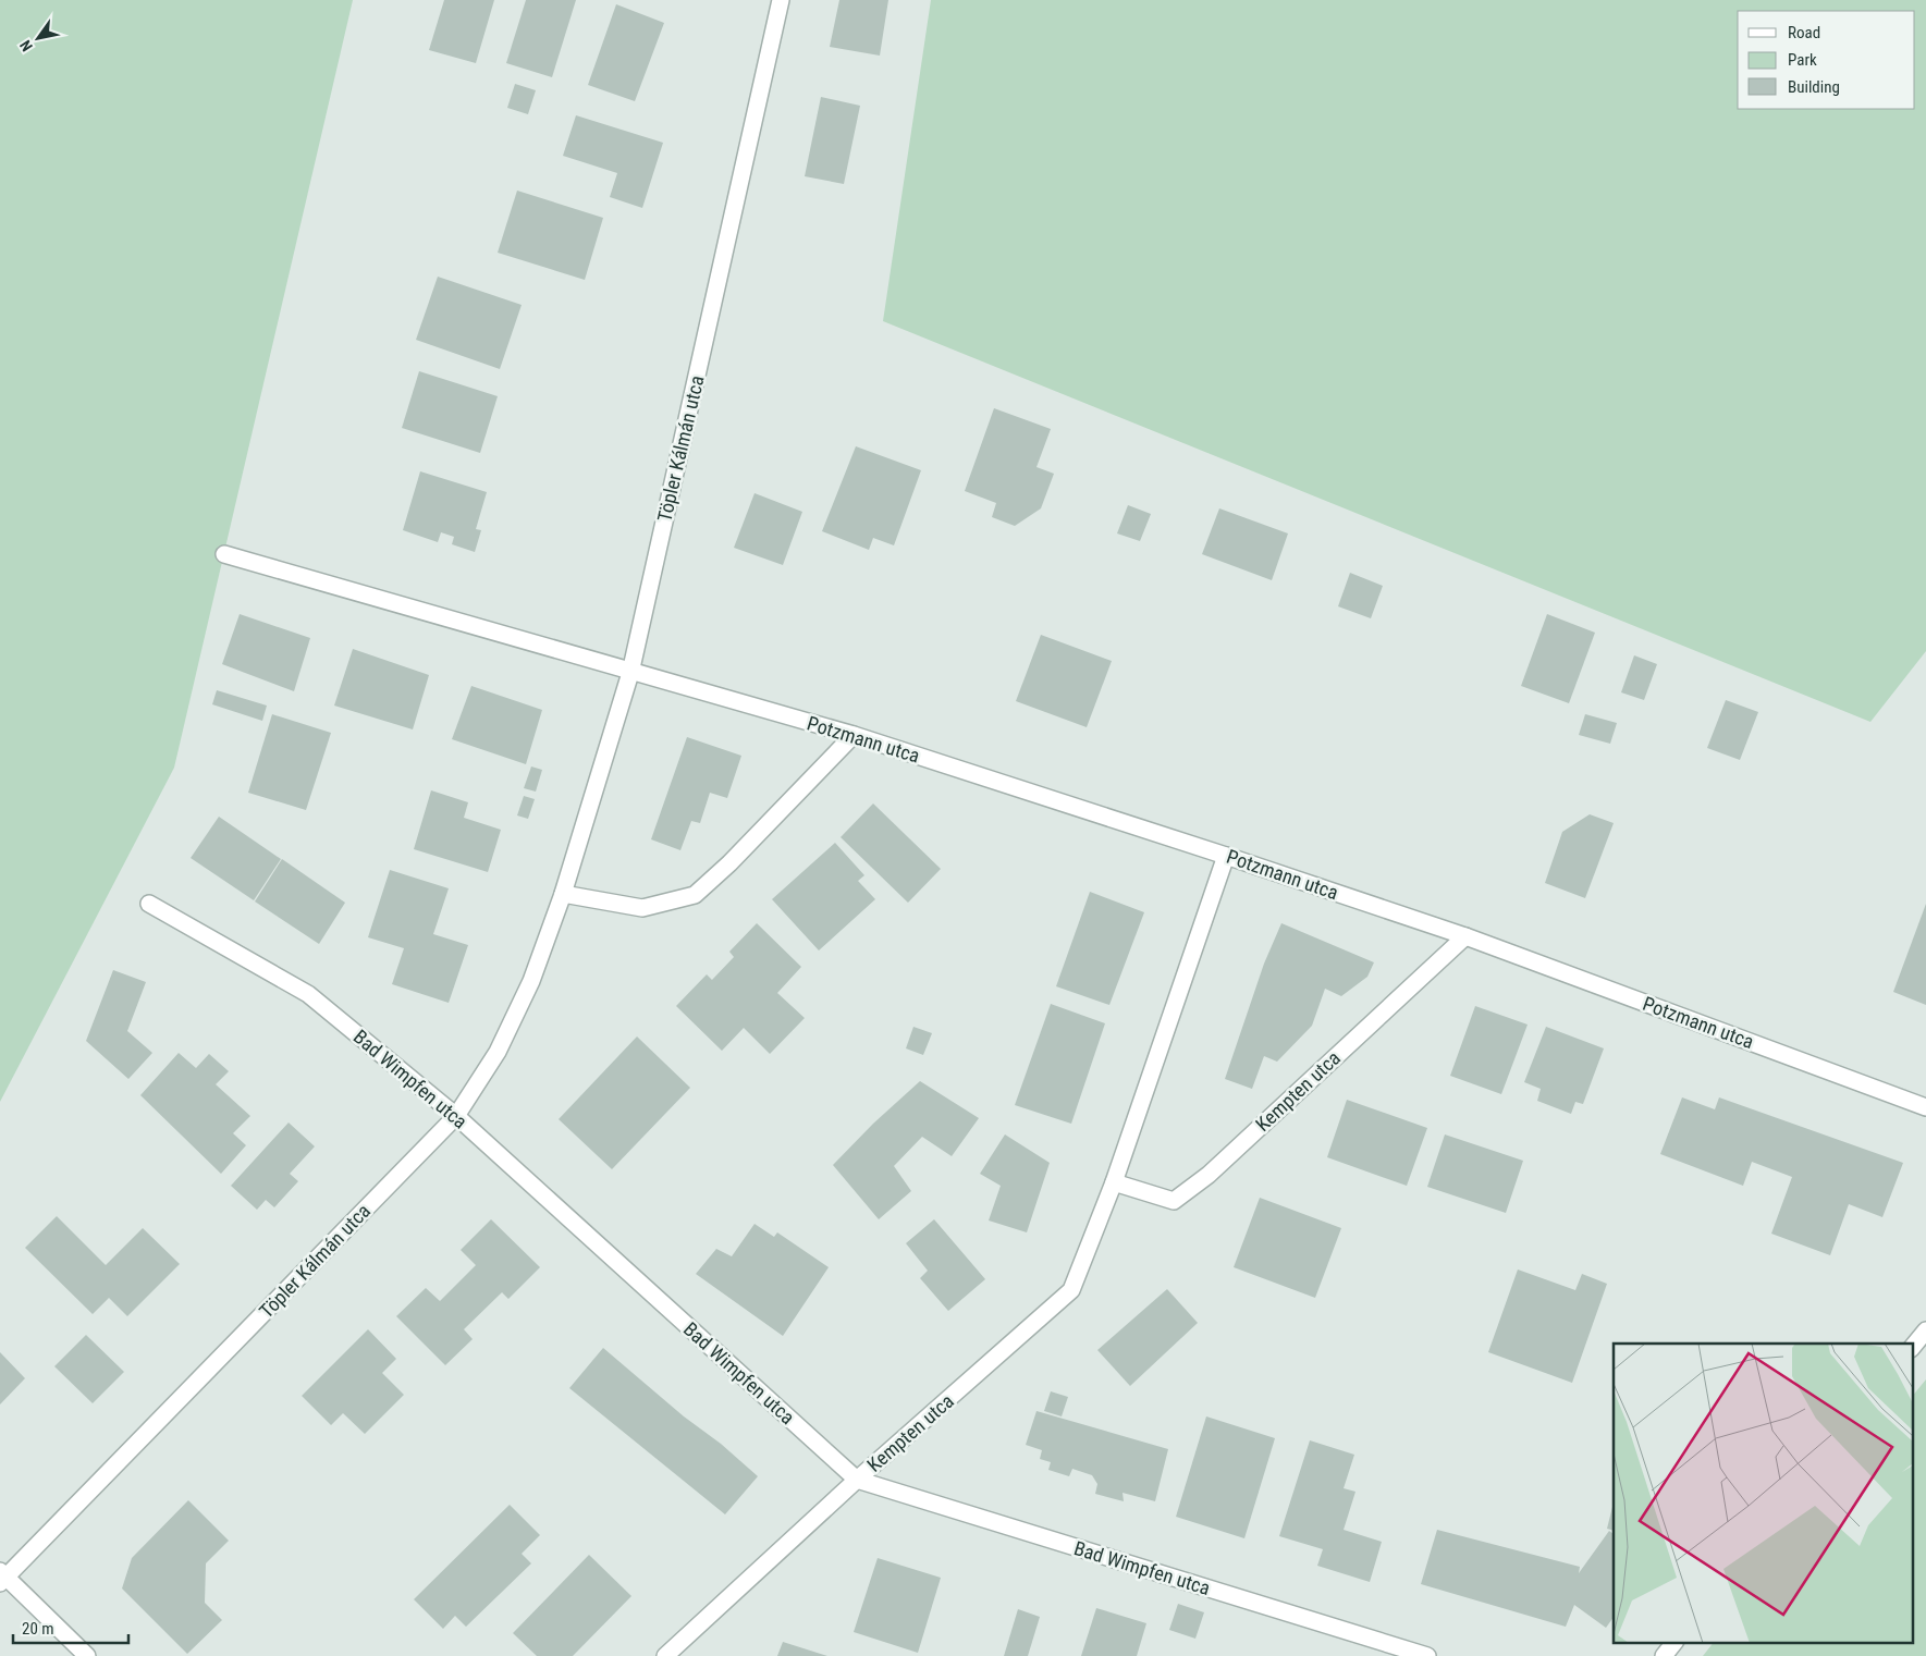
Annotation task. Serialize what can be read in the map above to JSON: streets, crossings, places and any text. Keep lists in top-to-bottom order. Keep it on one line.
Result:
{"streets":{"street":["Töpler Kálmán utca","Potzmann utca","Bad Wimpfen utca","Kempten utca"]},"crossings":[["Töpler Kálmán utca","Potzmann utca"],["Töpler Kálmán utca","Bad Wimpfen utca"],["Potzmann utca","Kempten utca"],["Bad Wimpfen utca","Kempten utca"]],"legend":["Road","Park","Building"],"scale_bar":"20 m","north":"bottom left"}
